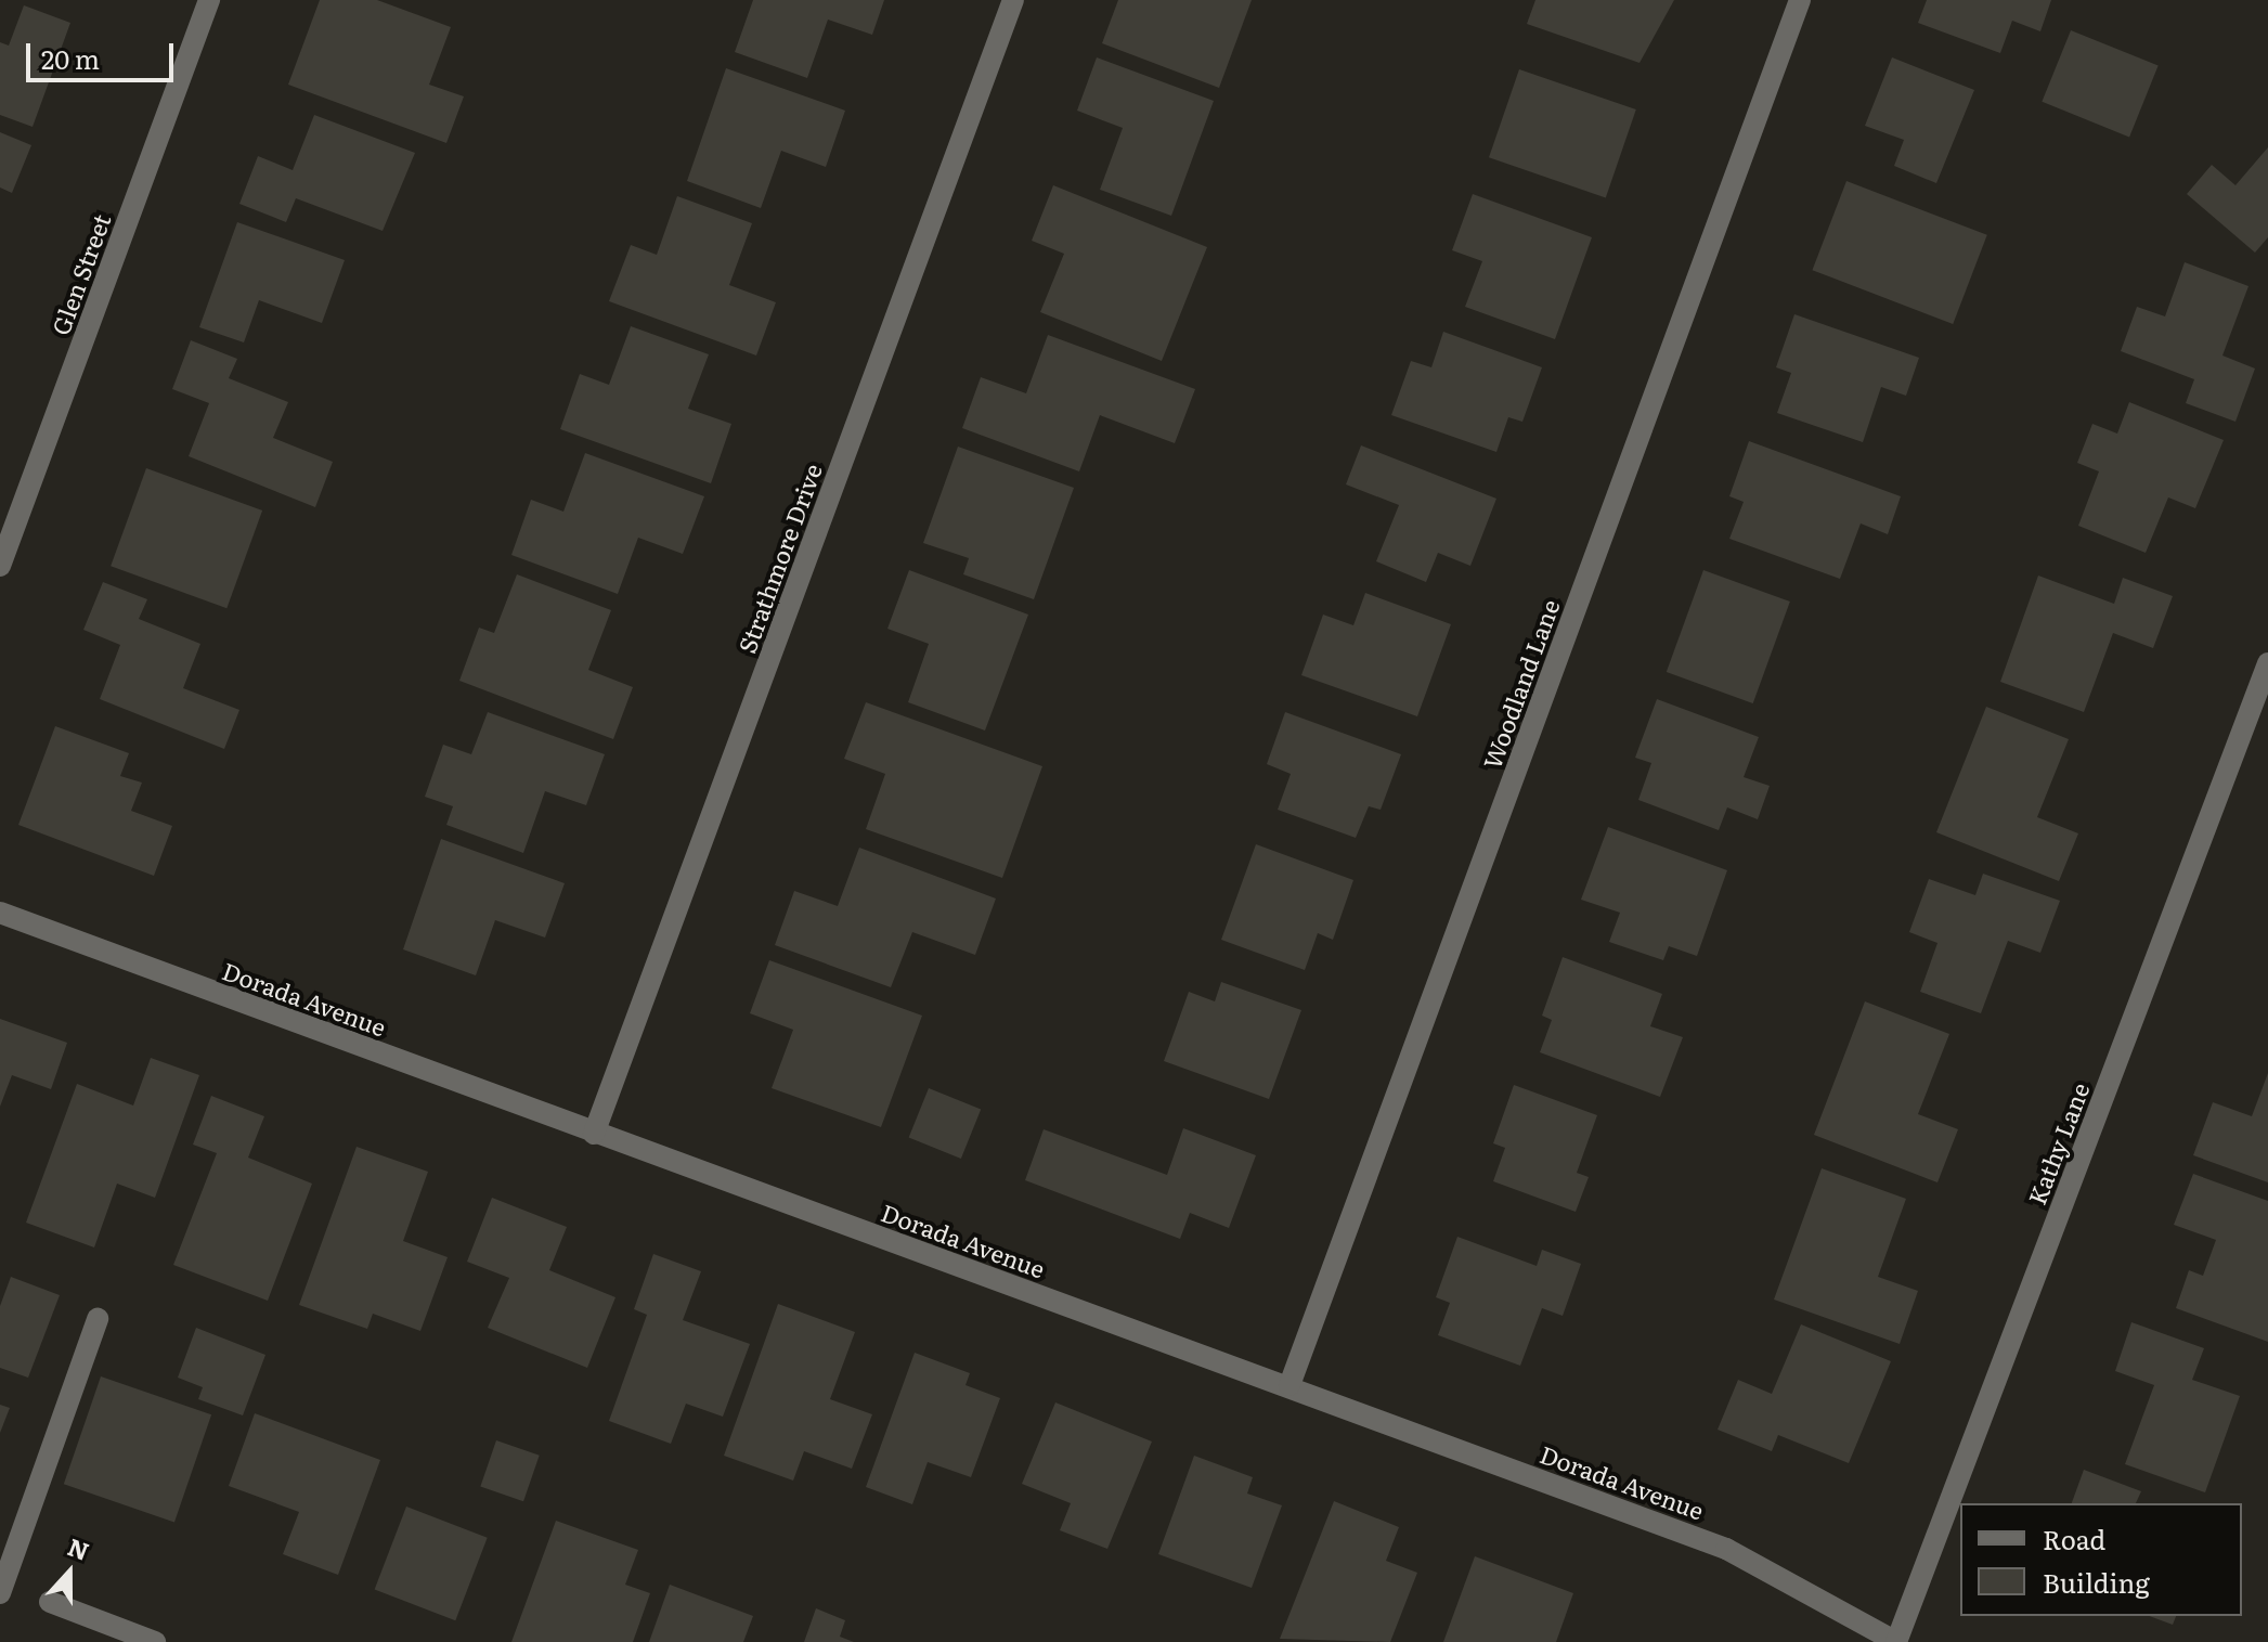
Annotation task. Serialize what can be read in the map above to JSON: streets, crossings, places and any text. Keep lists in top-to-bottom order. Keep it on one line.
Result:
{"streets":{"street":["Glen Street","Strathmore Drive","Woodland Lane","Dorada Avenue","Kathy Lane"]},"crossings":[["Strathmore Drive","Dorada Avenue"],["Woodland Lane","Dorada Avenue"],["Dorada Avenue","Kathy Lane"]],"legend":["Road","Building"],"scale_bar":"20 m","north":"top"}
